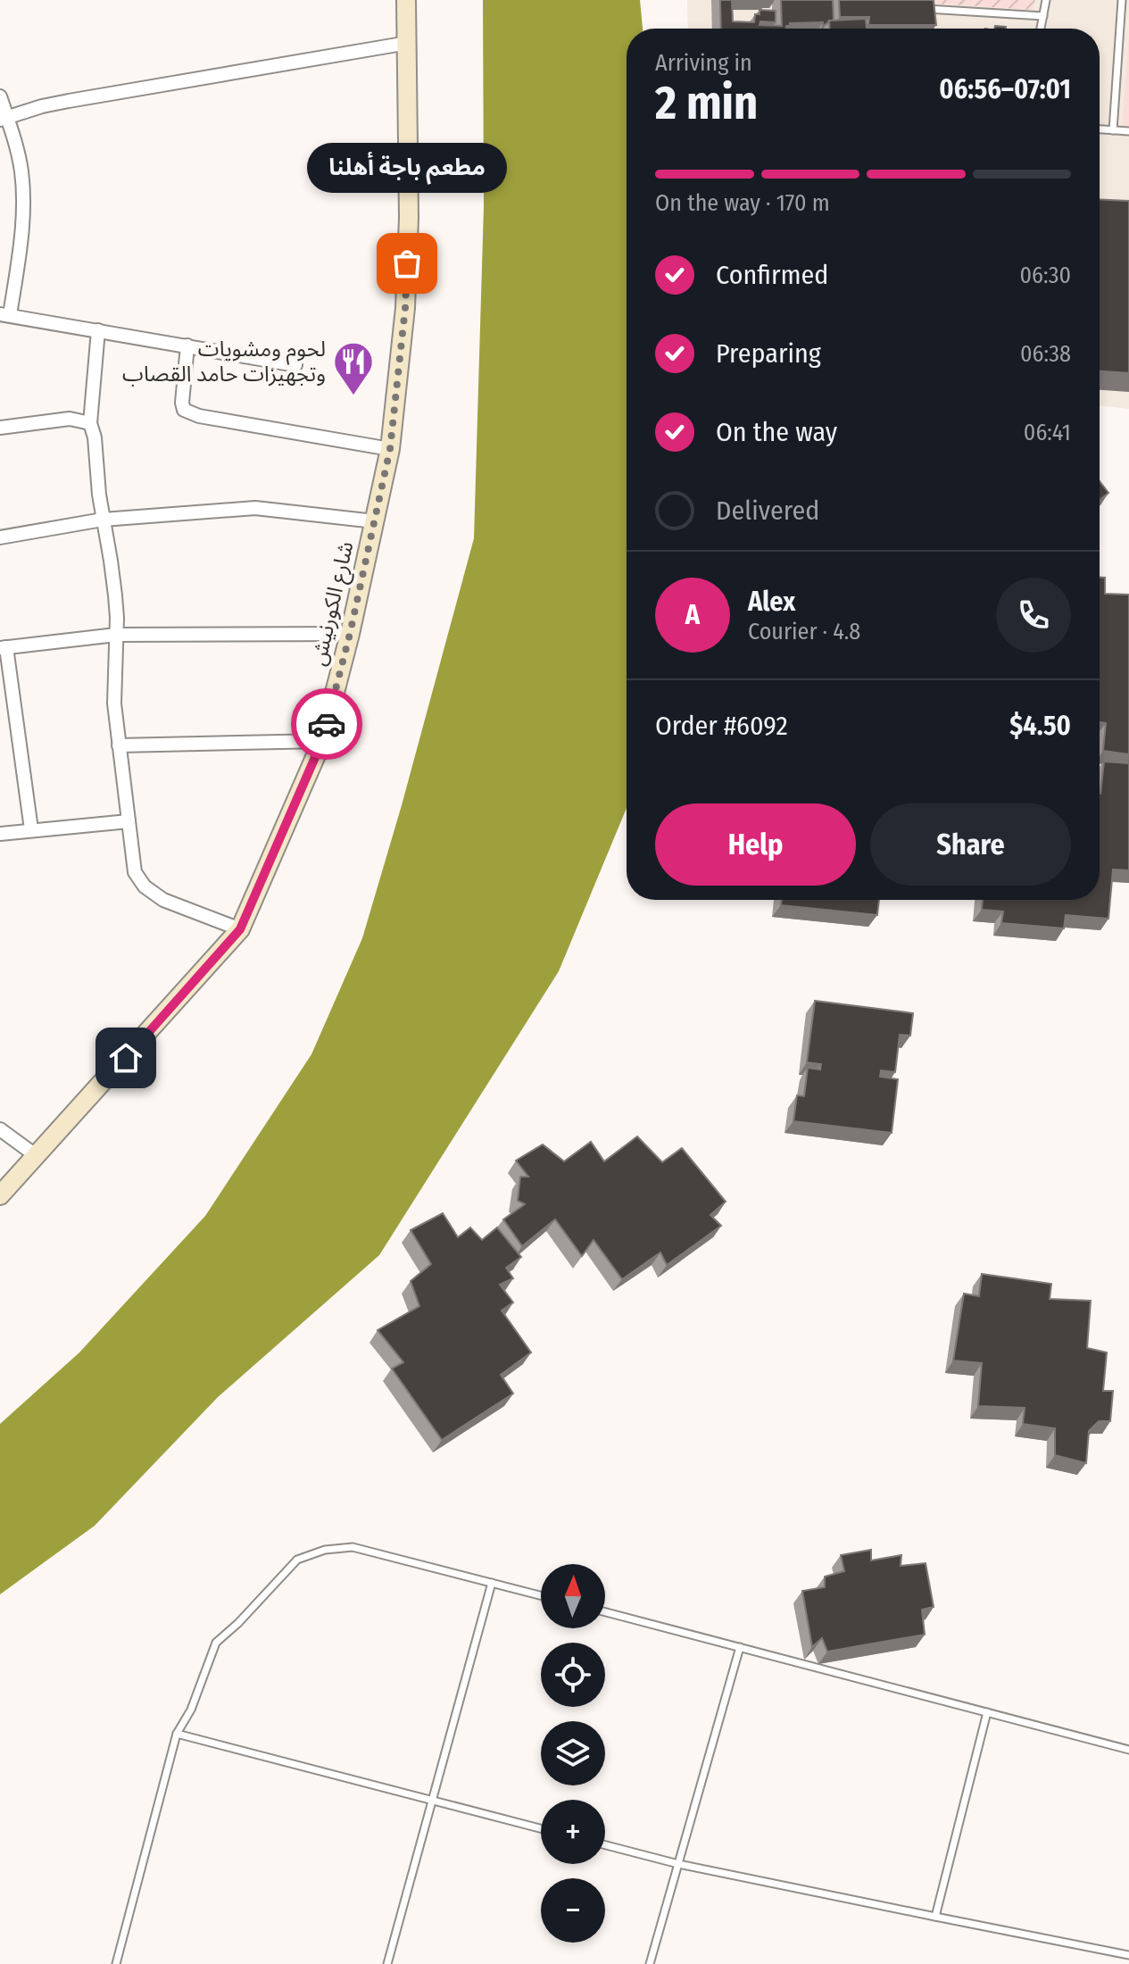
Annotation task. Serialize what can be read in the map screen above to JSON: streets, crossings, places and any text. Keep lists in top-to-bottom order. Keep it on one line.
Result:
{"streets":{"street":["شارع الكورنيش"]},"places":{"other":["مطعم باجة أهلنا"],"restaurant":["لحوم ومشويات وتجهيزات حامد القصاب"]},"north":"top","page":{"heading":["2 min","Arriving in","06:56–07:01"],"panel":["Alex","Courier · 4.8","Order #6092","$4.50"],"bubble":"مطعم باجة أهلنا","bar":"On the way · 170 m","list":[["Confirmed","06:30"],["Preparing","06:38"],["On the way","06:41"],"Delivered"],"round":"A","buttons":["Help","Share"],"map_buttons":["+","−"]}}
